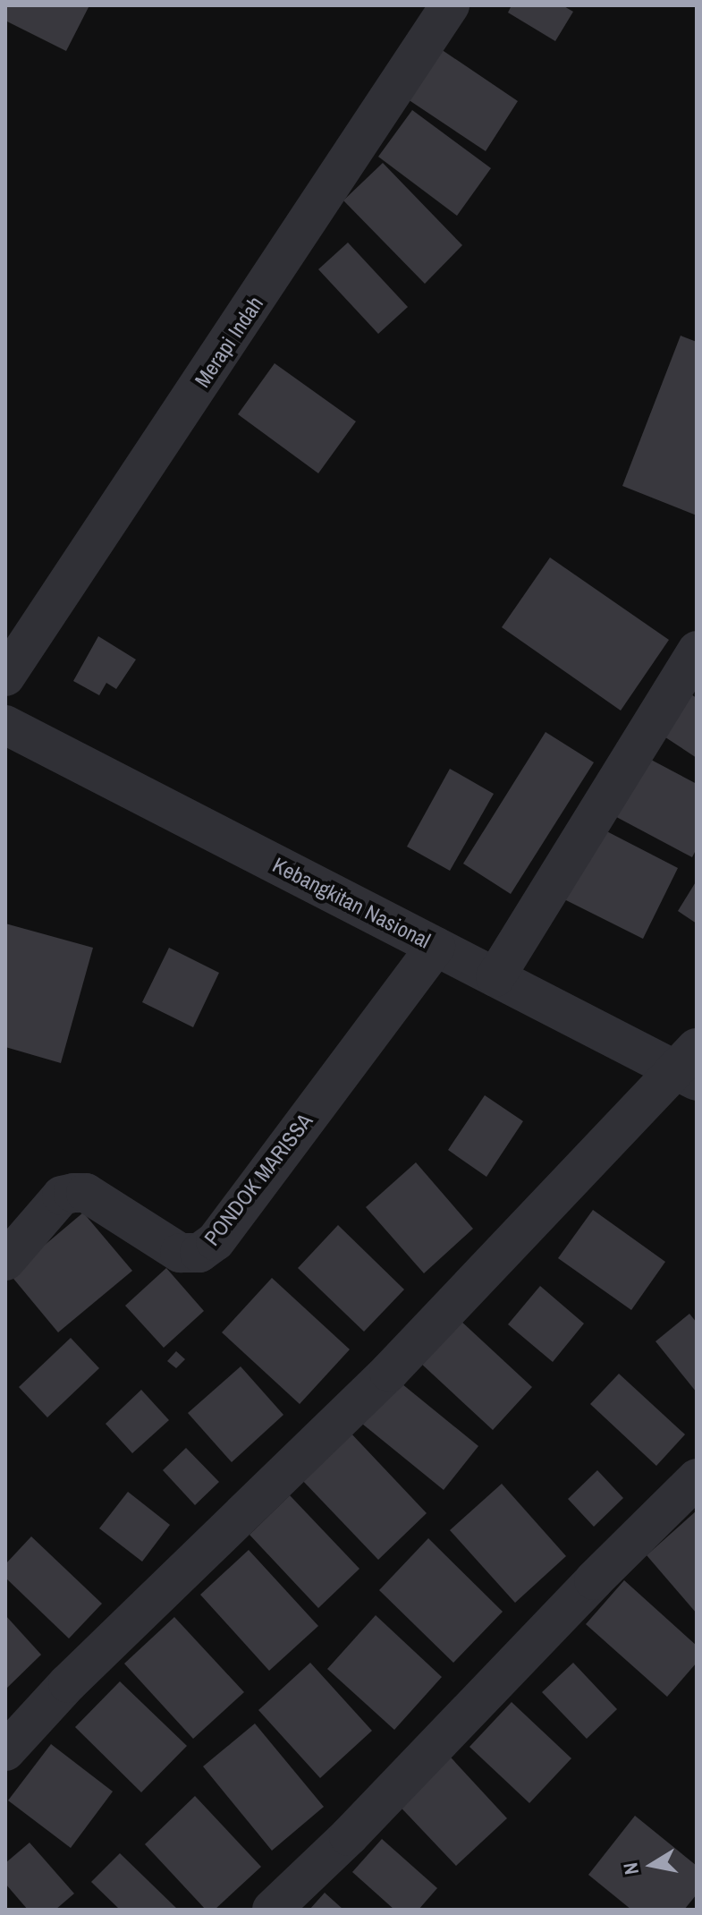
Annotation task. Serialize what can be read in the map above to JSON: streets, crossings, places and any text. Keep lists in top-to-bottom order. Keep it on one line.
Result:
{"streets":{"street":["Merapi Indah","Kebangkitan Nasional","PONDOK MARISSA"]},"crossings":[["Kebangkitan Nasional","PONDOK MARISSA"]],"north":"left"}
